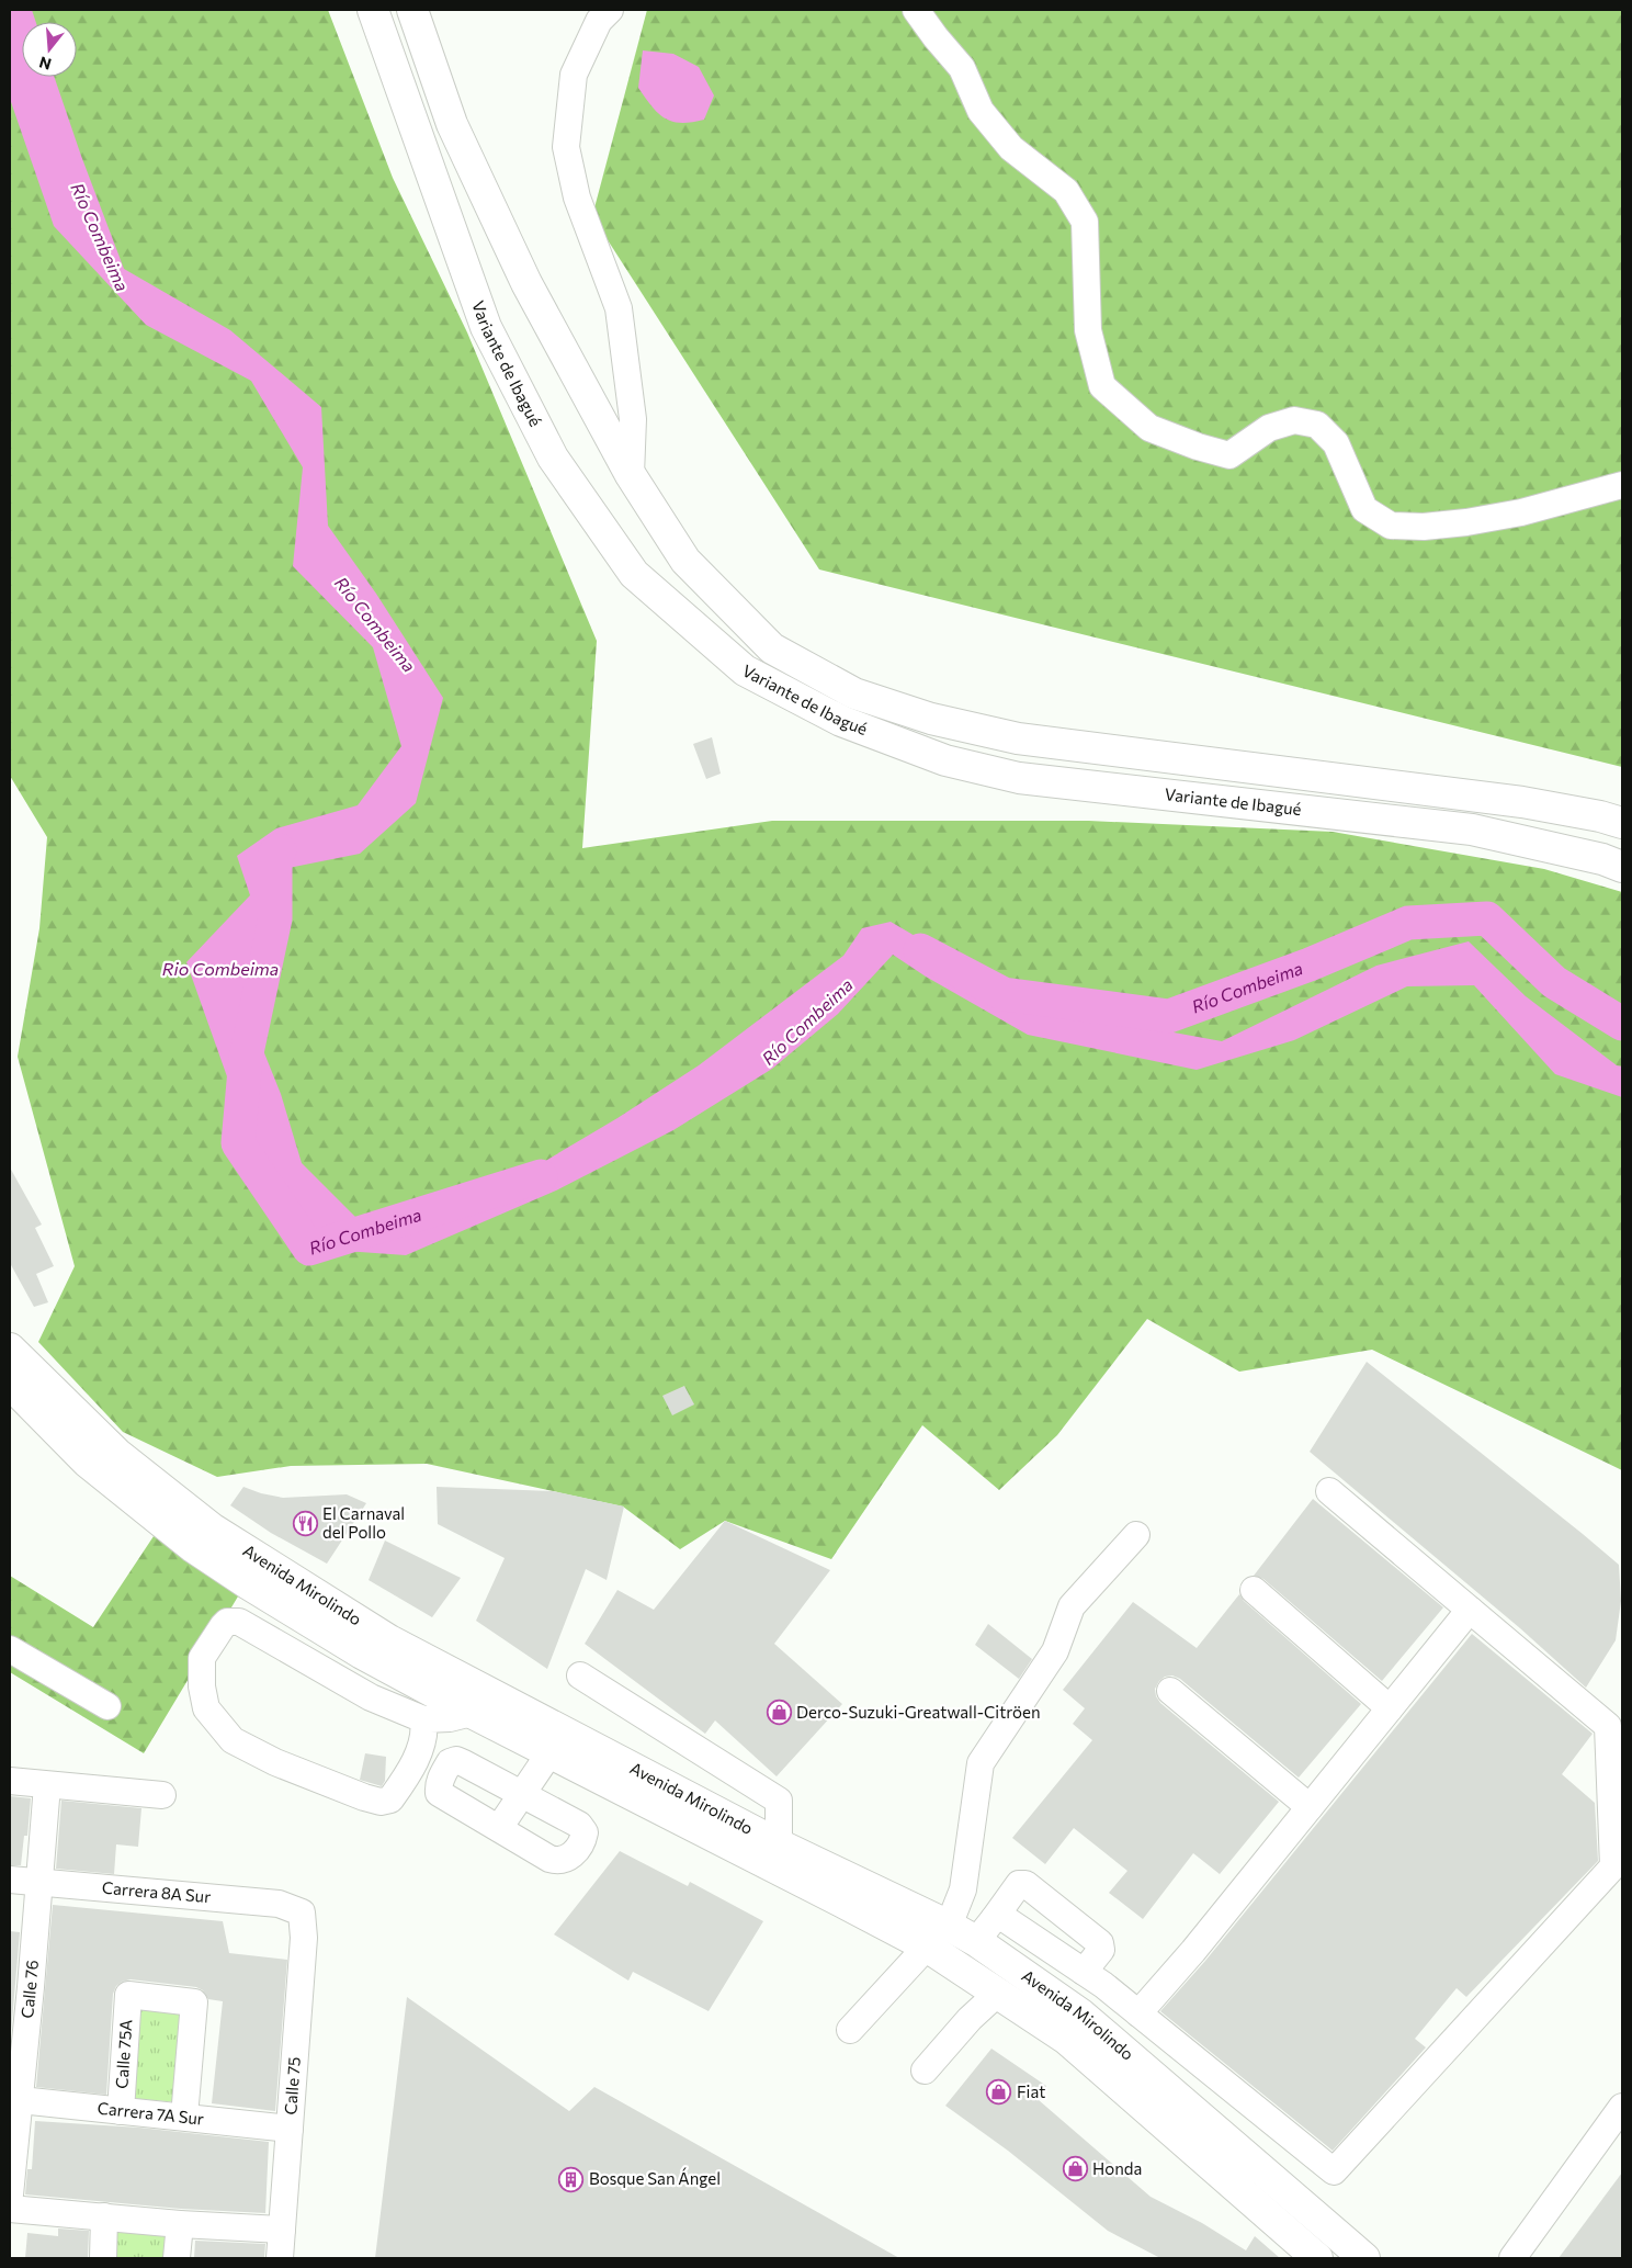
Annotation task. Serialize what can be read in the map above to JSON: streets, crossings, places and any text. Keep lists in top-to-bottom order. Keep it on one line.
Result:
{"streets":{"main road":["Variante de Ibagué","Avenida Mirolindo"],"street":["Carrera 8A Sur","Calle 76","Calle 75A","Calle 75","Carrera 7A Sur"]},"crossings":[["Carrera 8A Sur","Calle 76"],["Carrera 8A Sur","Calle 75"],["Calle 76","Carrera 7A Sur"],["Calle 75A","Carrera 7A Sur"],["Calle 75","Carrera 7A Sur"]],"water":["Río Combeima","Rio Combeima"],"places":{"restaurant":["El Carnaval del Pollo"],"shop":["Derco-Suzuki-Greatwall-Citröen","Fiat","Honda"],"building":["Bosque San Ángel"]},"north":"bottom"}
